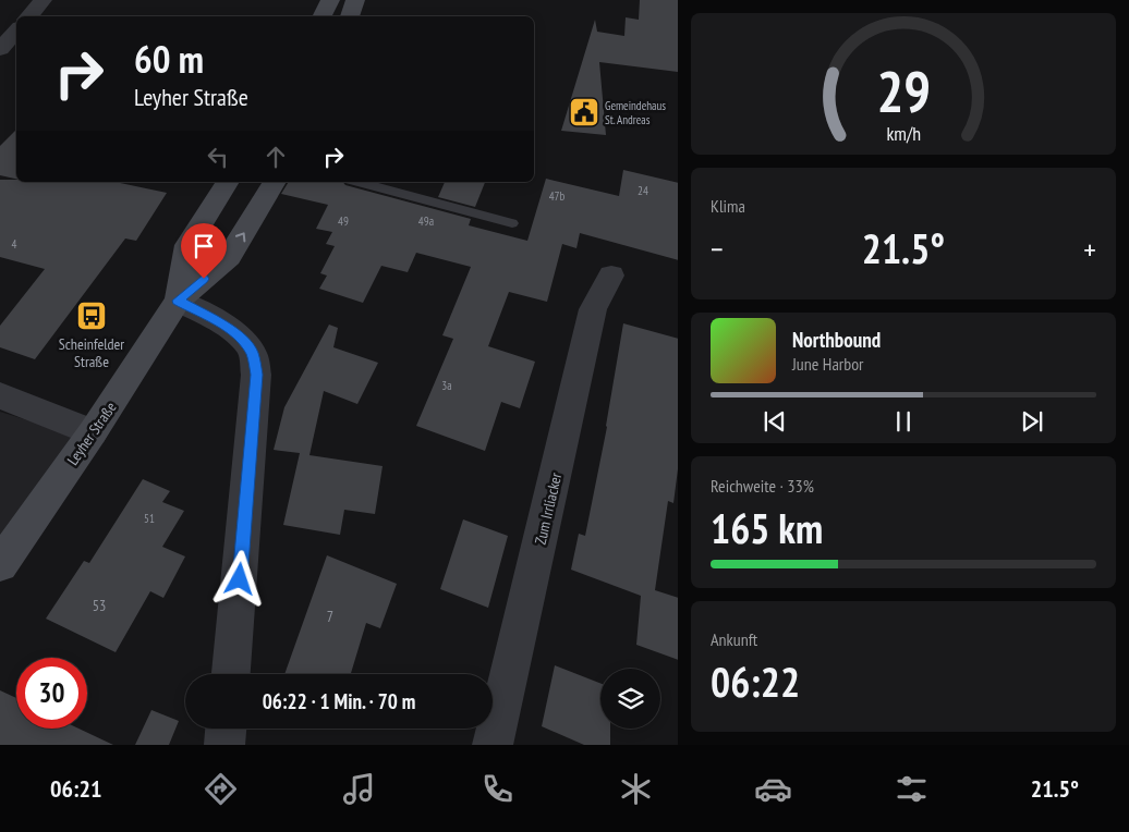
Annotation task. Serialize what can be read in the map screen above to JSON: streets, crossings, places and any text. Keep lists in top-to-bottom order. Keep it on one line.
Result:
{"streets":{"main road":["Leyher Straße"],"street":["Zum Irrliacker"]},"places":{"public building":["Gemeindehaus St. Andreas"],"bus stop":["Scheinfelder Straße"]},"house_numbers":["24","47b","49","49a","4","3a","51","53","7"],"page":{"turn":["60 m","Leyher Straße"],"tile":["Klima",["Reichweite · 33%","165 km"],["Ankunft","06:22"]],"heat":["−","21.5°","+"],"song":["Northbound","June Harbor"],"limit":"30","trip":"06:22 · 1 Min. · 70 m","tabs":["06:21","21.5°"],"gauge":["29","km/h"]}}
